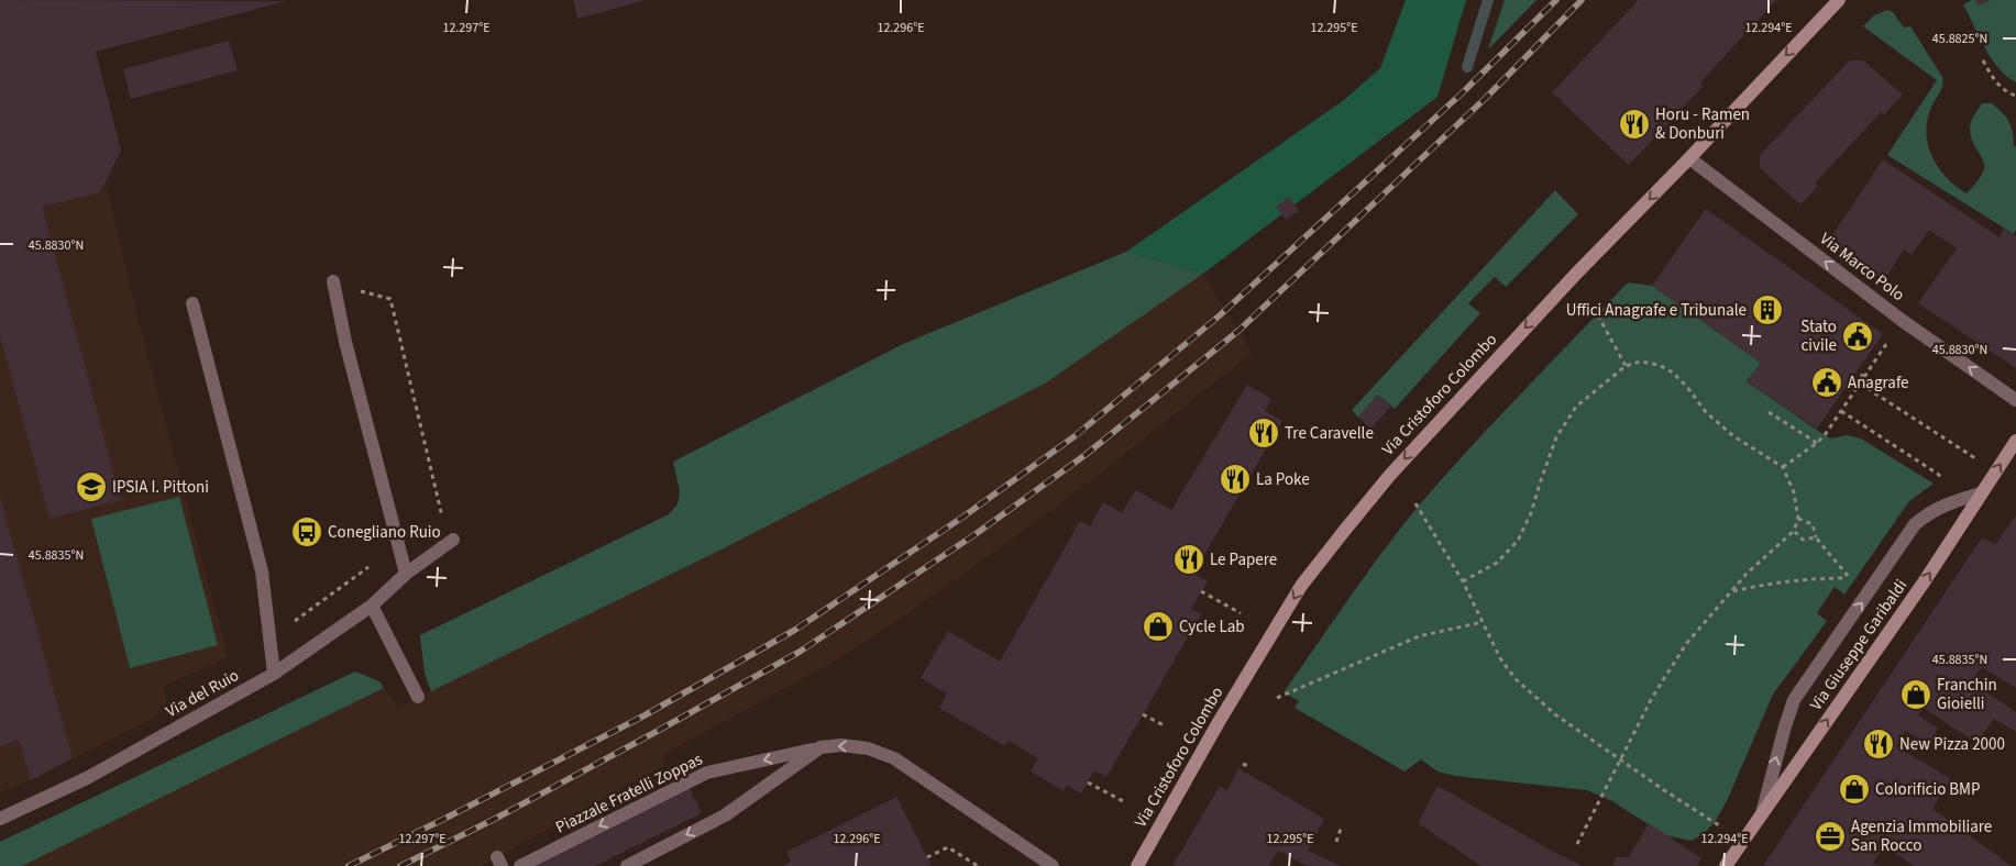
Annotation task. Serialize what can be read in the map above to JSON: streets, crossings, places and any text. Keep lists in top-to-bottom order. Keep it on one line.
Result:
{"streets":{"street":["Via Marco Polo","Via Cristoforo Colombo","Via Giuseppe Garibaldi","Via del Ruio","Piazzale Fratelli Zoppas"]},"crossings":[["Via Marco Polo","Via Cristoforo Colombo"]],"one_way":["Via Marco Polo","Via Cristoforo Colombo","Piazzale Fratelli Zoppas"],"places":{"restaurant":["Horu - Ramen & Donburi","Tre Caravelle","La Poke","Le Papere","New Pizza 2000"],"building":["Uffici Anagrafe e Tribunale"],"public building":["Stato civile","Anagrafe"],"school or university":["IPSIA I. Pittoni"],"bus stop":["Conegliano Ruio"],"shop":["Cycle Lab","Franchin Gioielli","Colorificio BMP"],"office":["Agenzia Immobiliare San Rocco"]},"coordinates":["12.297°E","12.296°E","12.295°E","12.294°E","45.8825°N","45.8830°N","45.8835°N"]}
